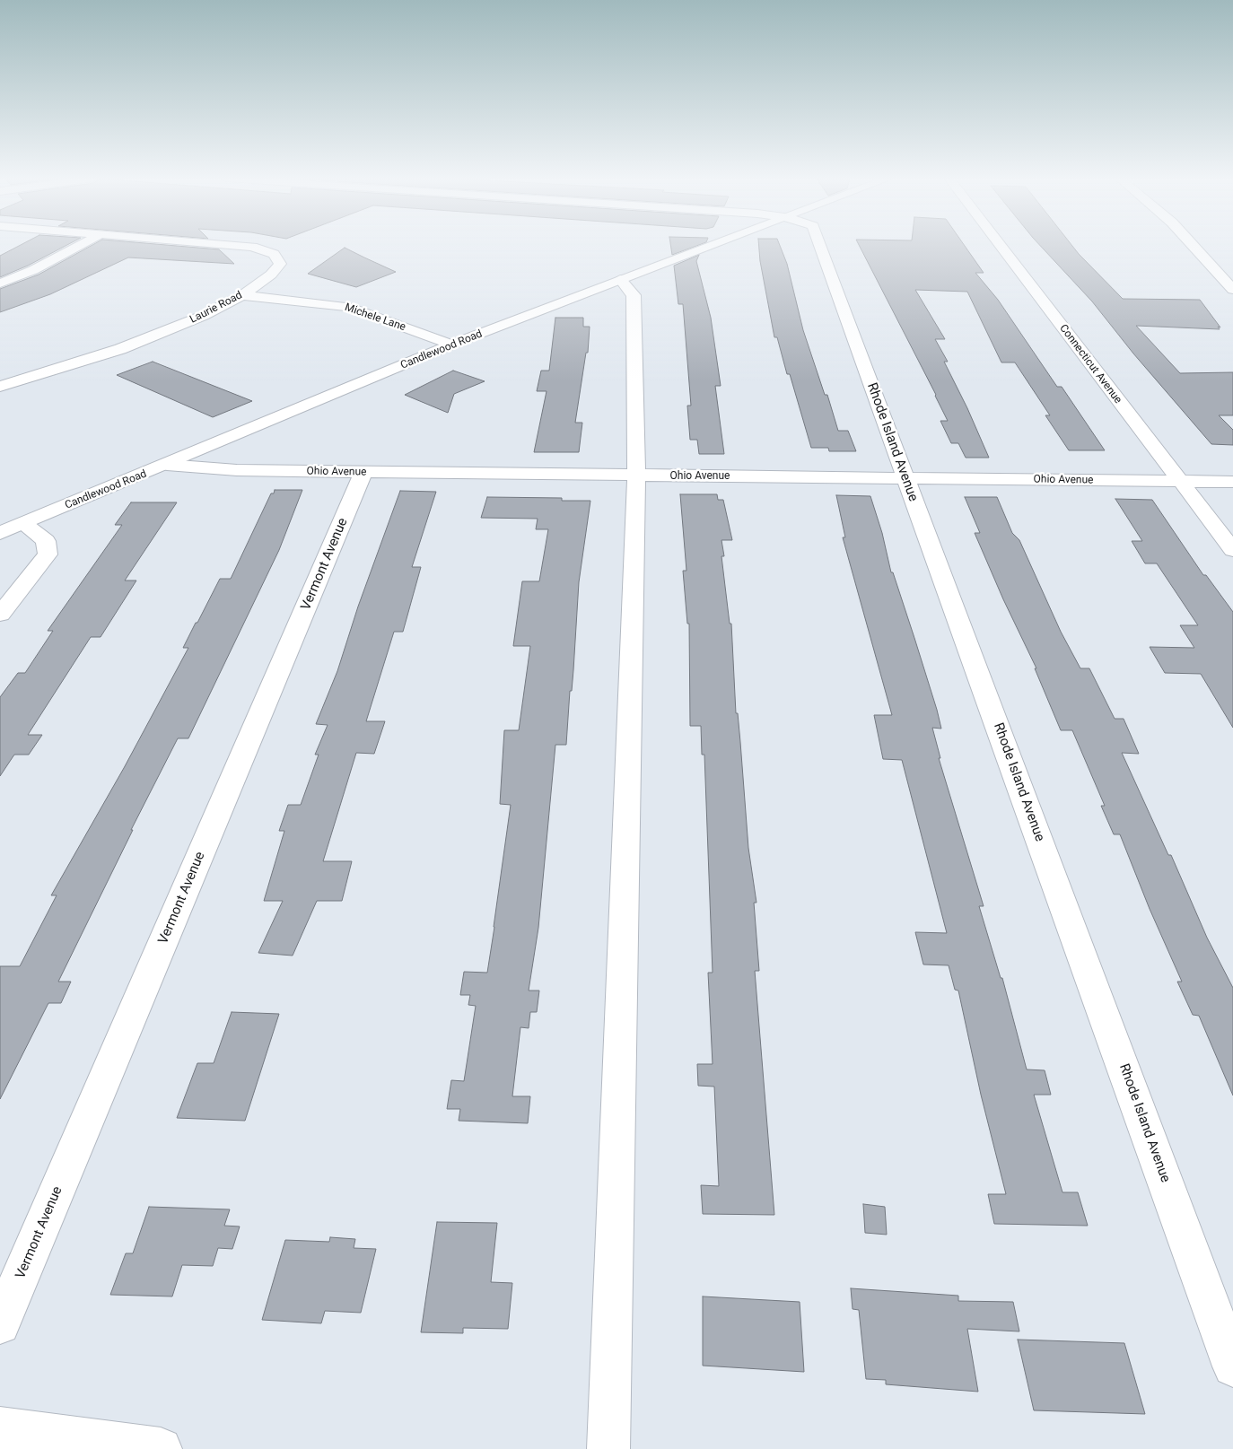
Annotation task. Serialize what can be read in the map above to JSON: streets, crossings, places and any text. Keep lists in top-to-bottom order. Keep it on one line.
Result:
{"streets":{"street":["Laurie Road","Michele Lane","Candlewood Road","Connecticut Avenue","Rhode Island Avenue","Ohio Avenue","Vermont Avenue"]},"crossings":[["Laurie Road","Michele Lane"],["Michele Lane","Candlewood Road"],["Candlewood Road","Ohio Avenue"],["Connecticut Avenue","Ohio Avenue"],["Rhode Island Avenue","Ohio Avenue"],["Ohio Avenue","Vermont Avenue"]]}
